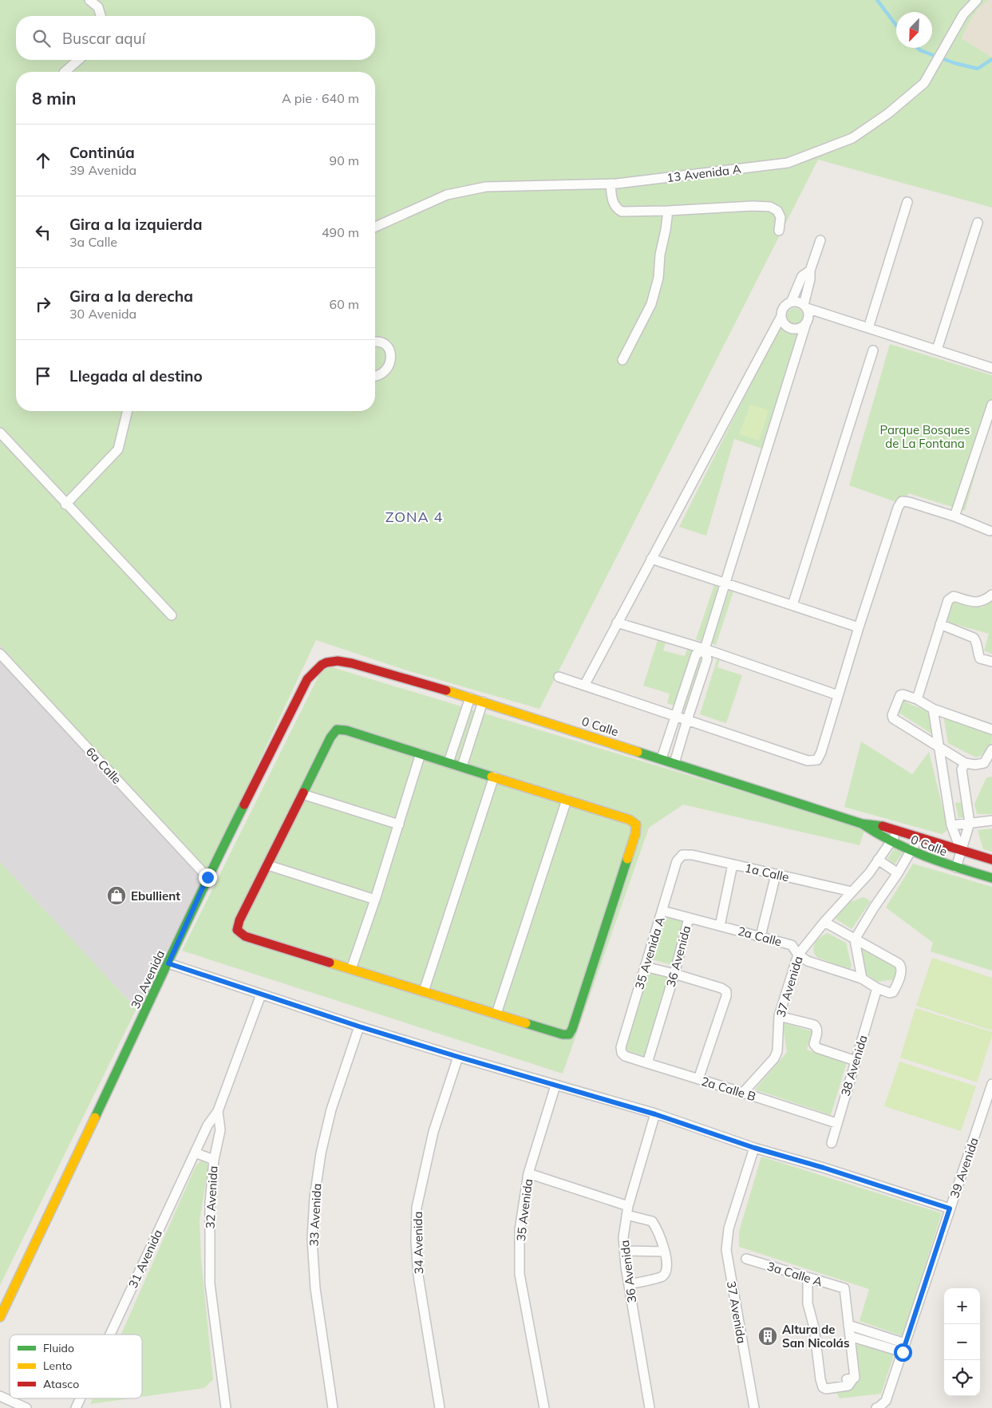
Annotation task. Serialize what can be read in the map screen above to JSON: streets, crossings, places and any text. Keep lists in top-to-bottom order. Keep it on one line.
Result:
{"streets":{"street":["13 Avenida A","0 Calle","6a Calle","1a Calle","2a Calle","35 Avenida A","36 Avenida","30 Avenida","37 Avenida","38 Avenida","2a Calle B","39 Avenida","32 Avenida","35 Avenida","33 Avenida","34 Avenida","31 Avenida","3a Calle A"]},"crossings":[["0 Calle","30 Avenida"],["0 Calle","37 Avenida"],["6a Calle","30 Avenida"],["1a Calle","35 Avenida A"],["1a Calle","37 Avenida"],["2a Calle","35 Avenida A"],["2a Calle","36 Avenida"],["2a Calle","37 Avenida"],["2a Calle","38 Avenida"],["35 Avenida A","2a Calle B"],["36 Avenida","2a Calle B"],["37 Avenida","2a Calle B"],["38 Avenida","2a Calle B"],["32 Avenida","31 Avenida"]],"districts":["ZONA 4"],"parks":["Parque Bosques de La Fontana"],"places":{"shop":["Ebullient"],"building":["Altura de San Nicolás"]},"legend":["Fluido","Lento","Atasco"],"north":"bottom left","page":{"search":"Buscar aquí","heading":["8 min","A pie · 640 m"],"list":[["Continúa","39 Avenida","90 m"],["Gira a la izquierda","3a Calle","490 m"],["Gira a la derecha","30 Avenida","60 m"],"Llegada al destino"],"map_buttons":["+","−"]}}
